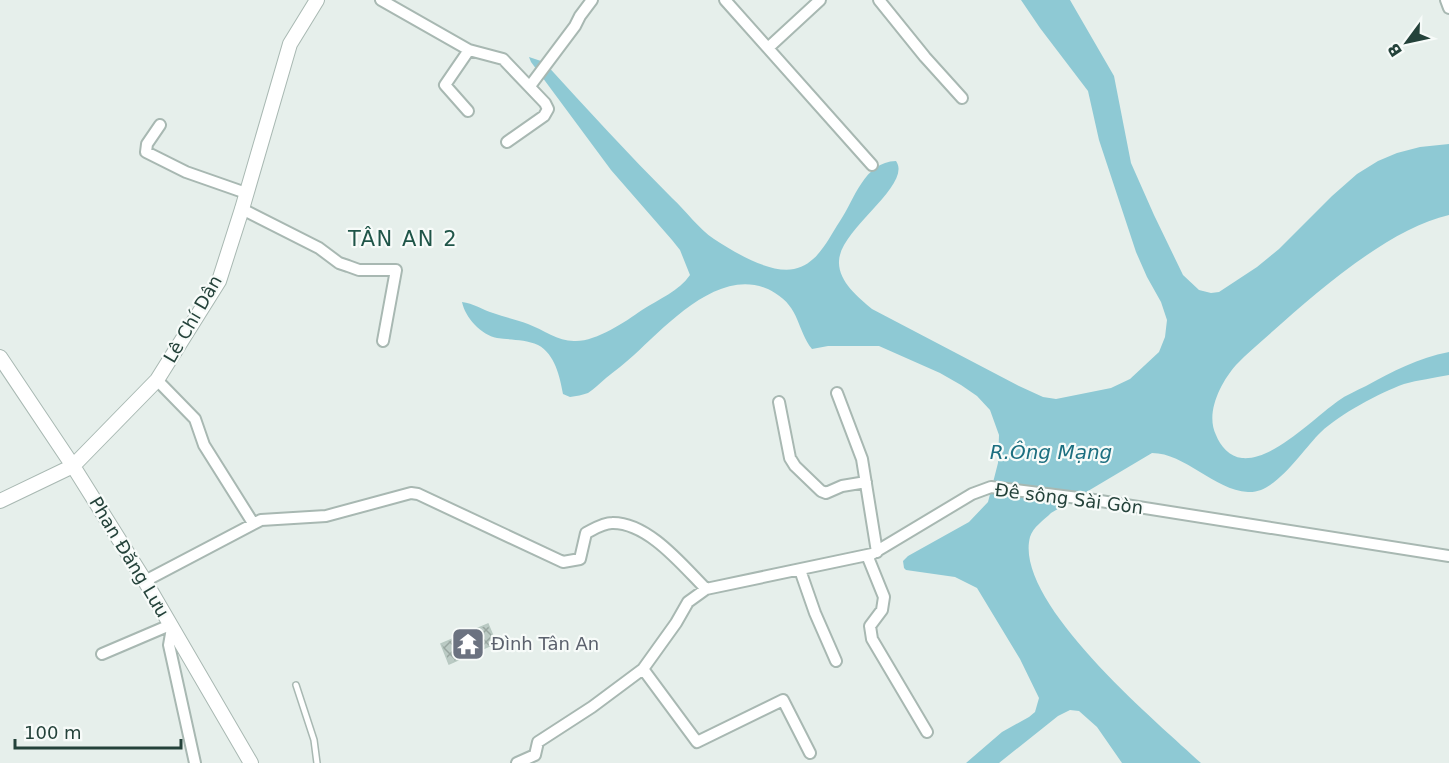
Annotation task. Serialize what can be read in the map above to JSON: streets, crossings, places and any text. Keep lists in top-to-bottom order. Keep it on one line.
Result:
{"streets":{"street":["Lê Chí Dân","Đê sông Sài Gòn","Phan Đăng Lưu"]},"crossings":[["Lê Chí Dân","Phan Đăng Lưu"]],"districts":["TÂN AN 2"],"water":["R.Ông Mạng"],"places":{"temple":["Đình Tân An"]},"scale_bar":"100 m","north":"bottom left"}
